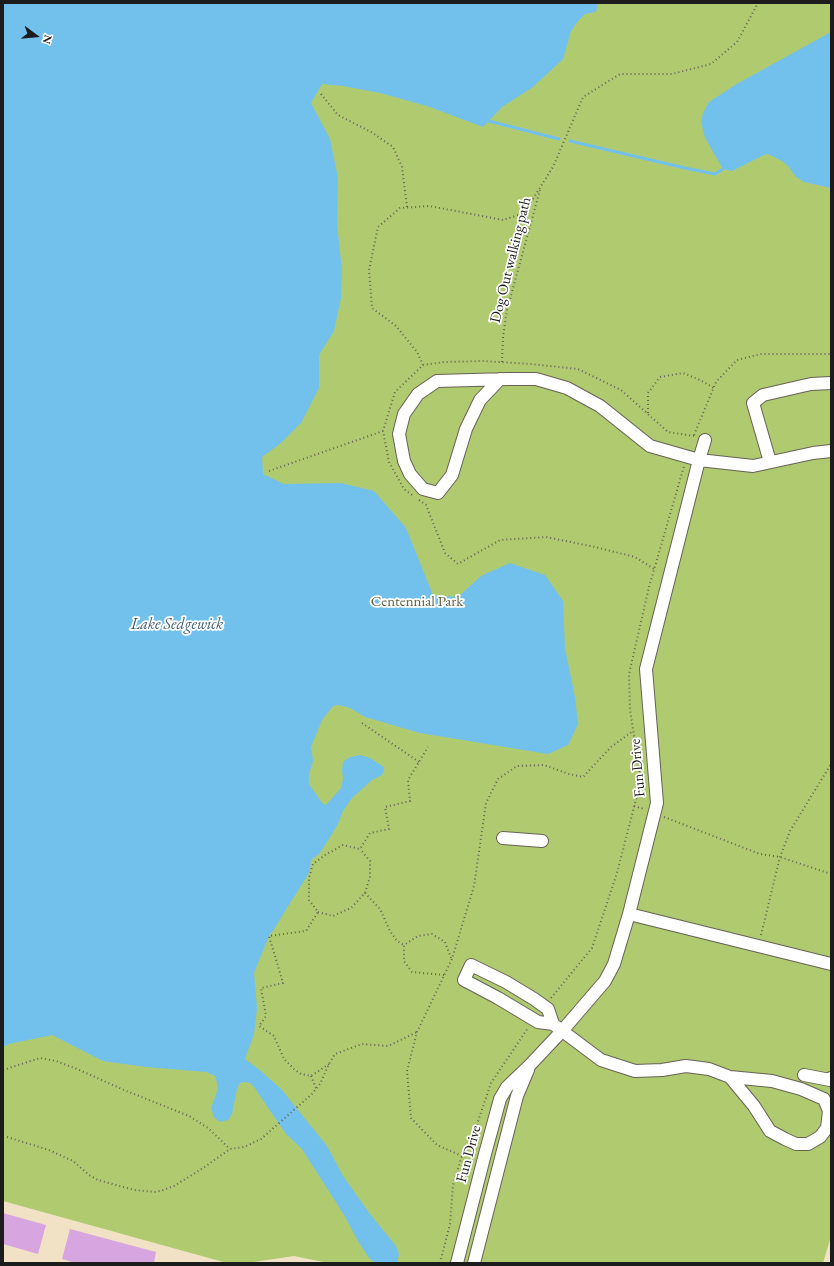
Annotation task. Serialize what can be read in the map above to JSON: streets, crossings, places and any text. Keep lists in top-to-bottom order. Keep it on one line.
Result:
{"streets":{"lane":["Fun Drive"],"path":["Dog Out walking path"]},"water":["Lake Sedgewick"],"parks":["Centennial Park"],"north":"right"}
